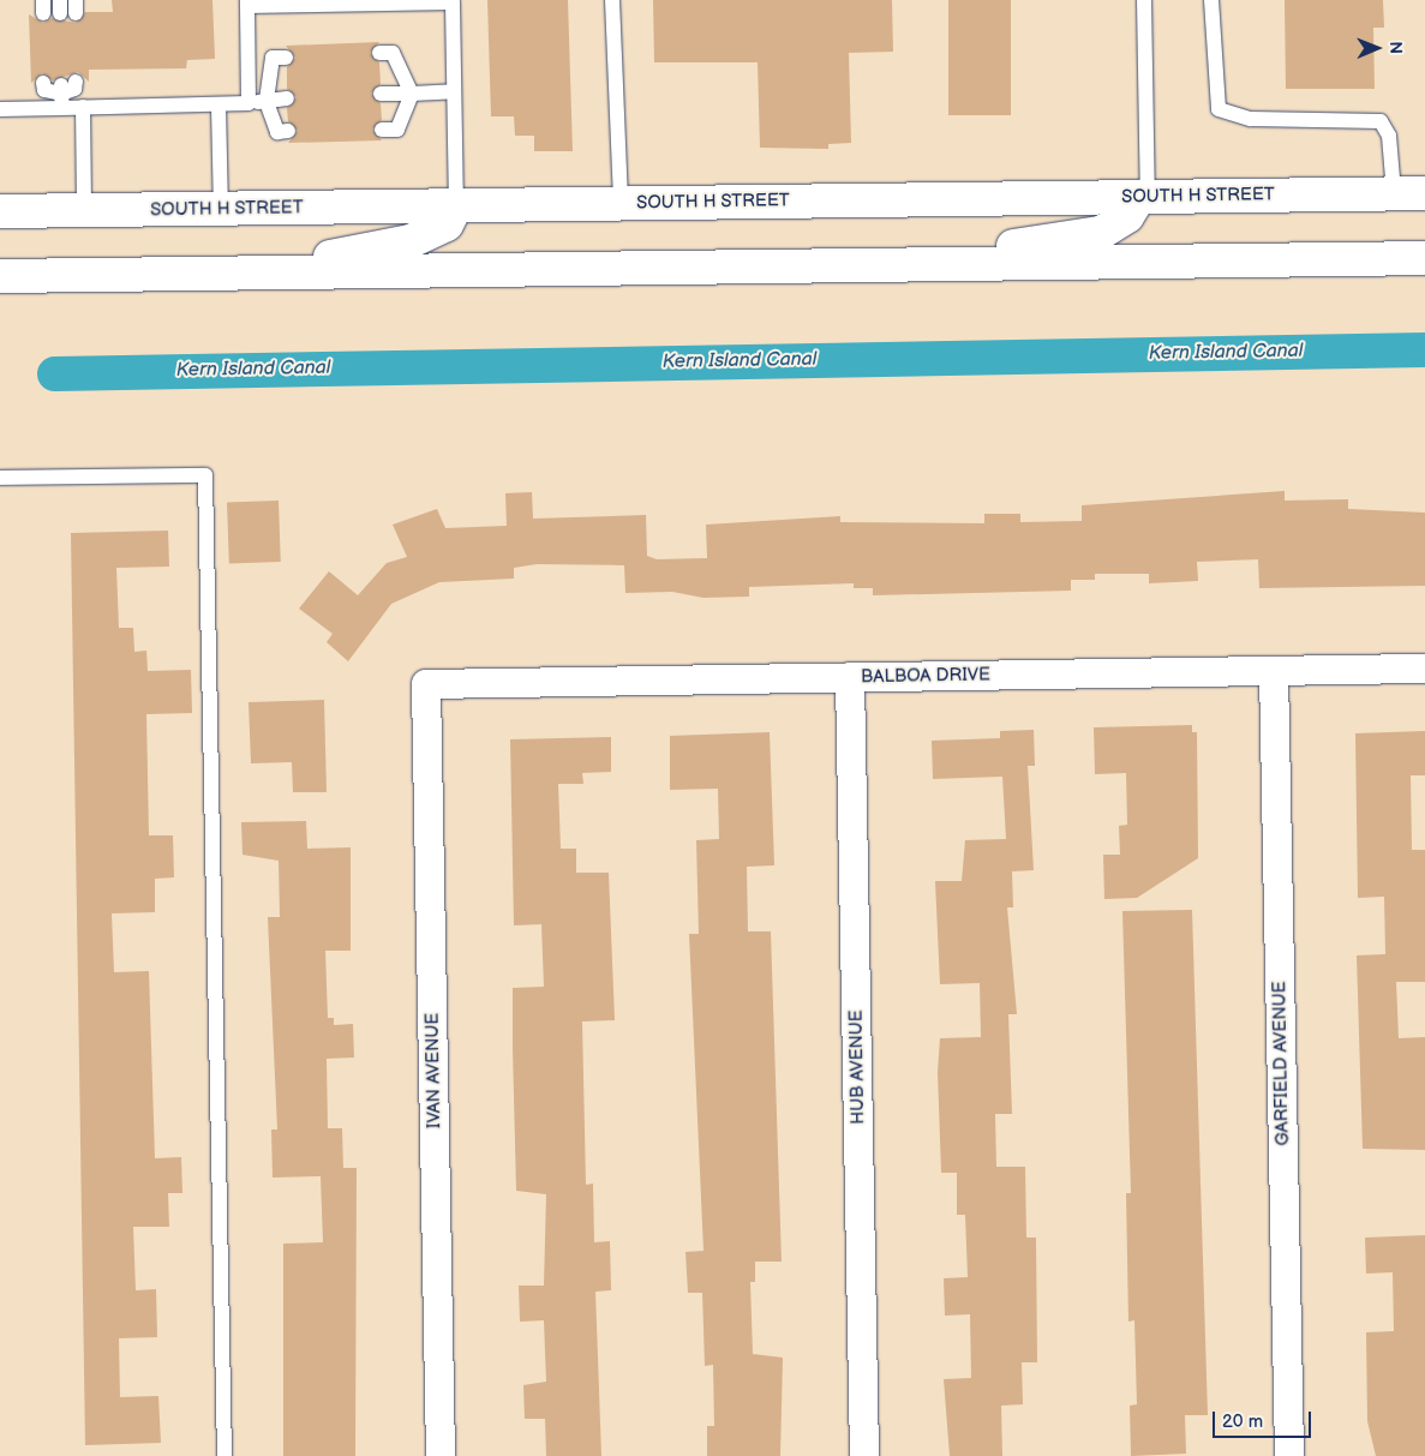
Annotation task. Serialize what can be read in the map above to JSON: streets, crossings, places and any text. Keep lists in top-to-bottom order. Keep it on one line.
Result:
{"streets":{"street":["SOUTH H STREET","BALBOA DRIVE","GARFIELD AVENUE","HUB AVENUE","IVAN AVENUE"]},"crossings":[["BALBOA DRIVE","GARFIELD AVENUE"],["BALBOA DRIVE","HUB AVENUE"],["BALBOA DRIVE","IVAN AVENUE"]],"water":["Kern Island Canal"],"scale_bar":"20 m","north":"right"}
